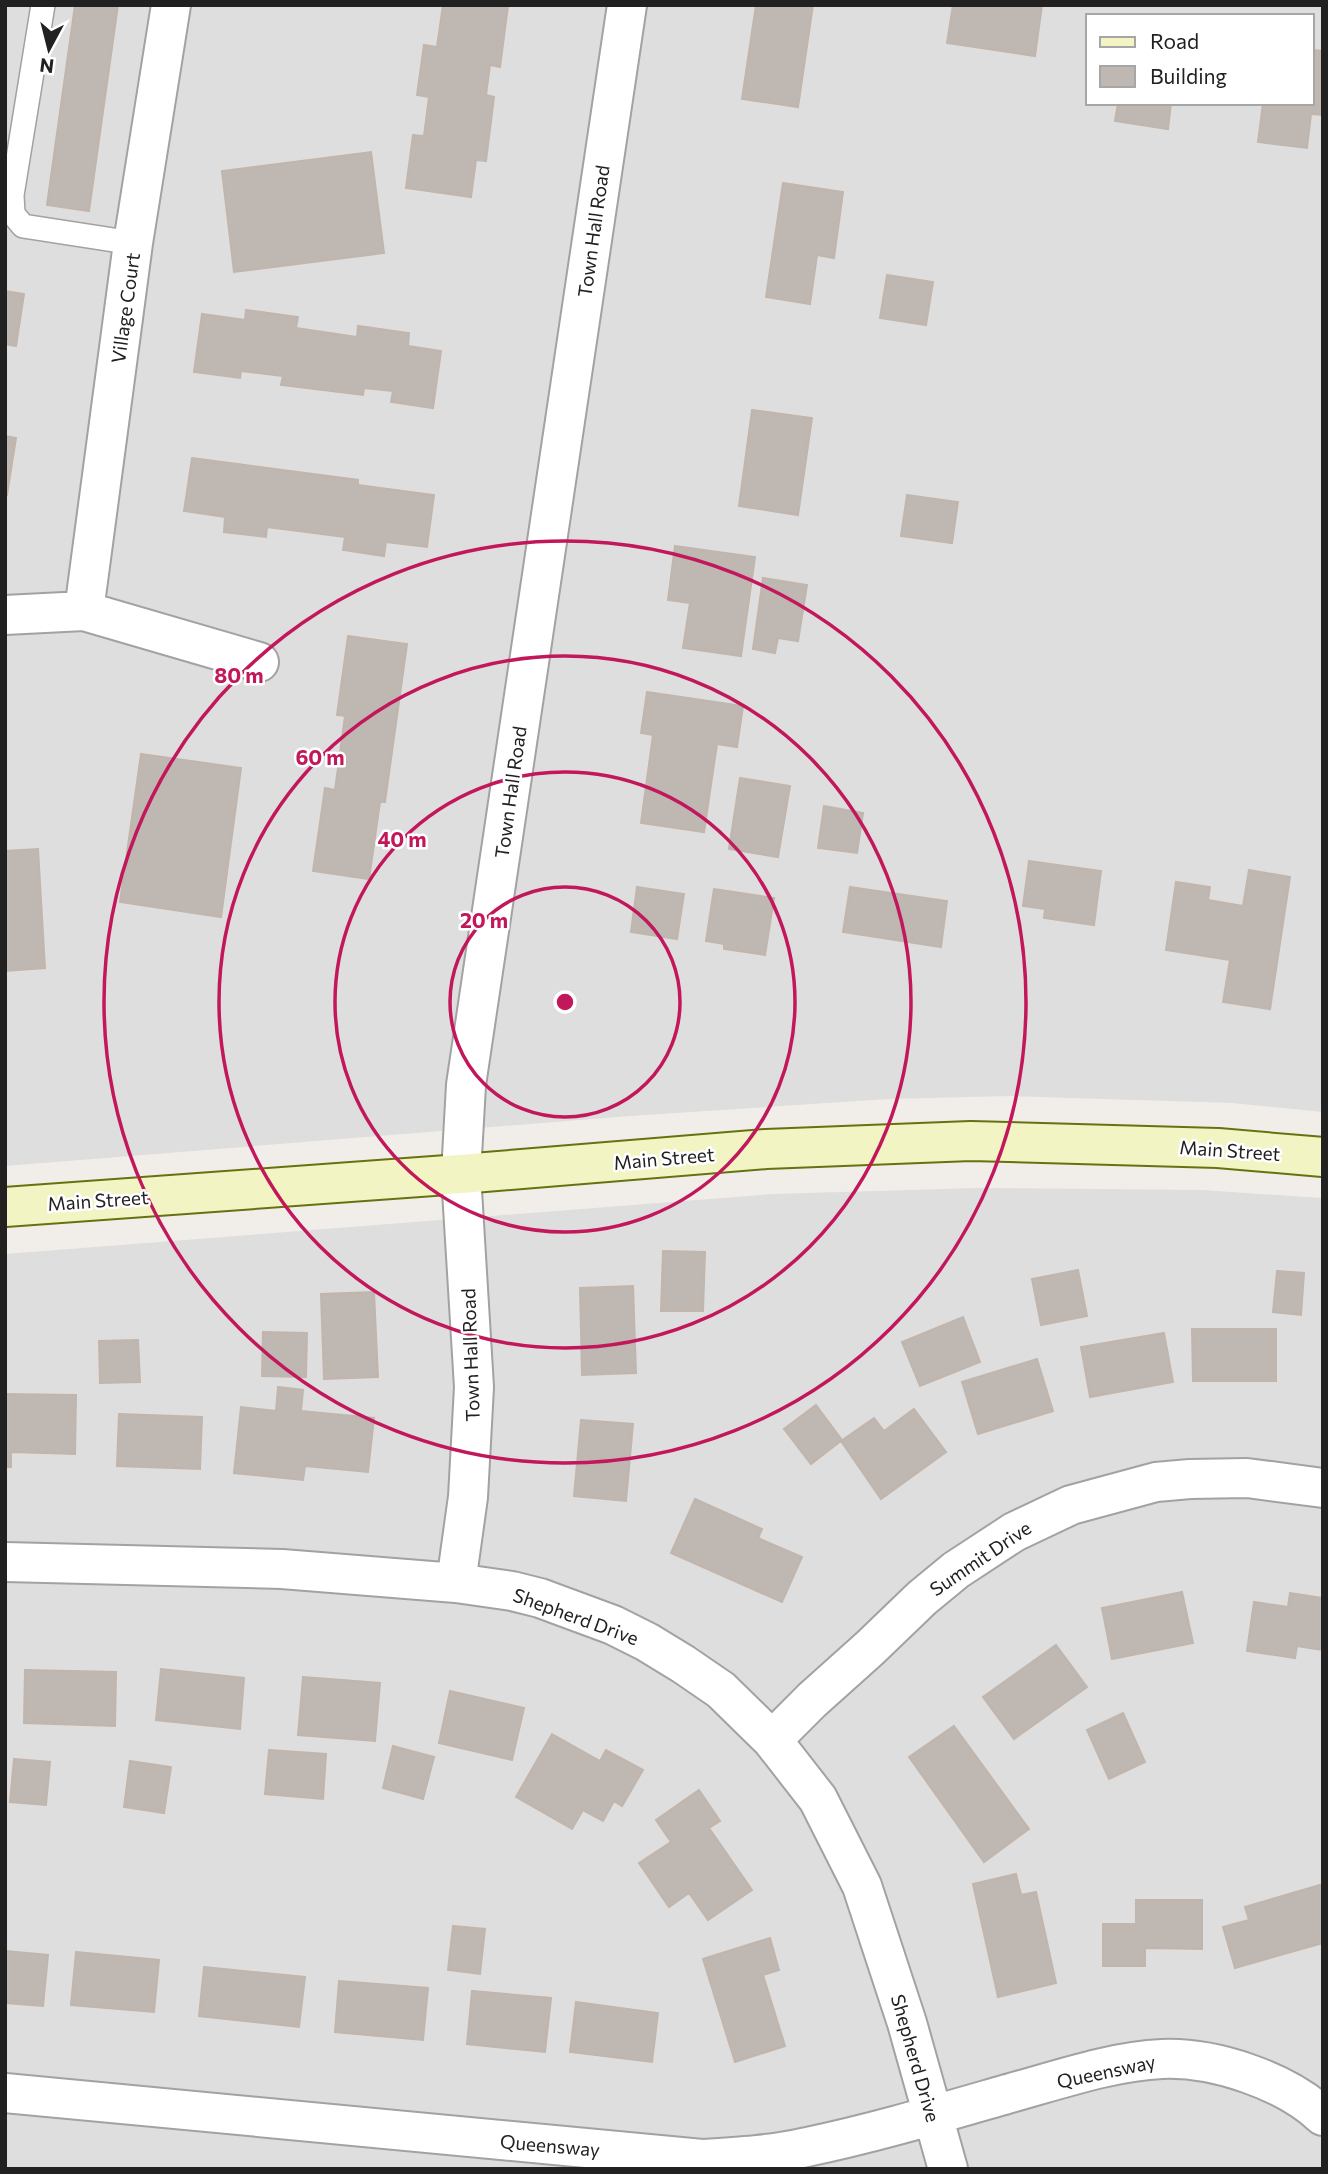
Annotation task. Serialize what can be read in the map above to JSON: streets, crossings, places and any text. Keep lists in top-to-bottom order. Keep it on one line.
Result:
{"streets":{"main road":["Main Street"],"street":["Town Hall Road","Village Court","Summit Drive","Shepherd Drive","Queensway"]},"crossings":[["Town Hall Road","Main Street"],["Town Hall Road","Shepherd Drive"],["Summit Drive","Shepherd Drive"],["Shepherd Drive","Queensway"]],"legend":["Road","Building"],"north":"bottom","rings":["80 m","60 m","40 m","20 m"]}
